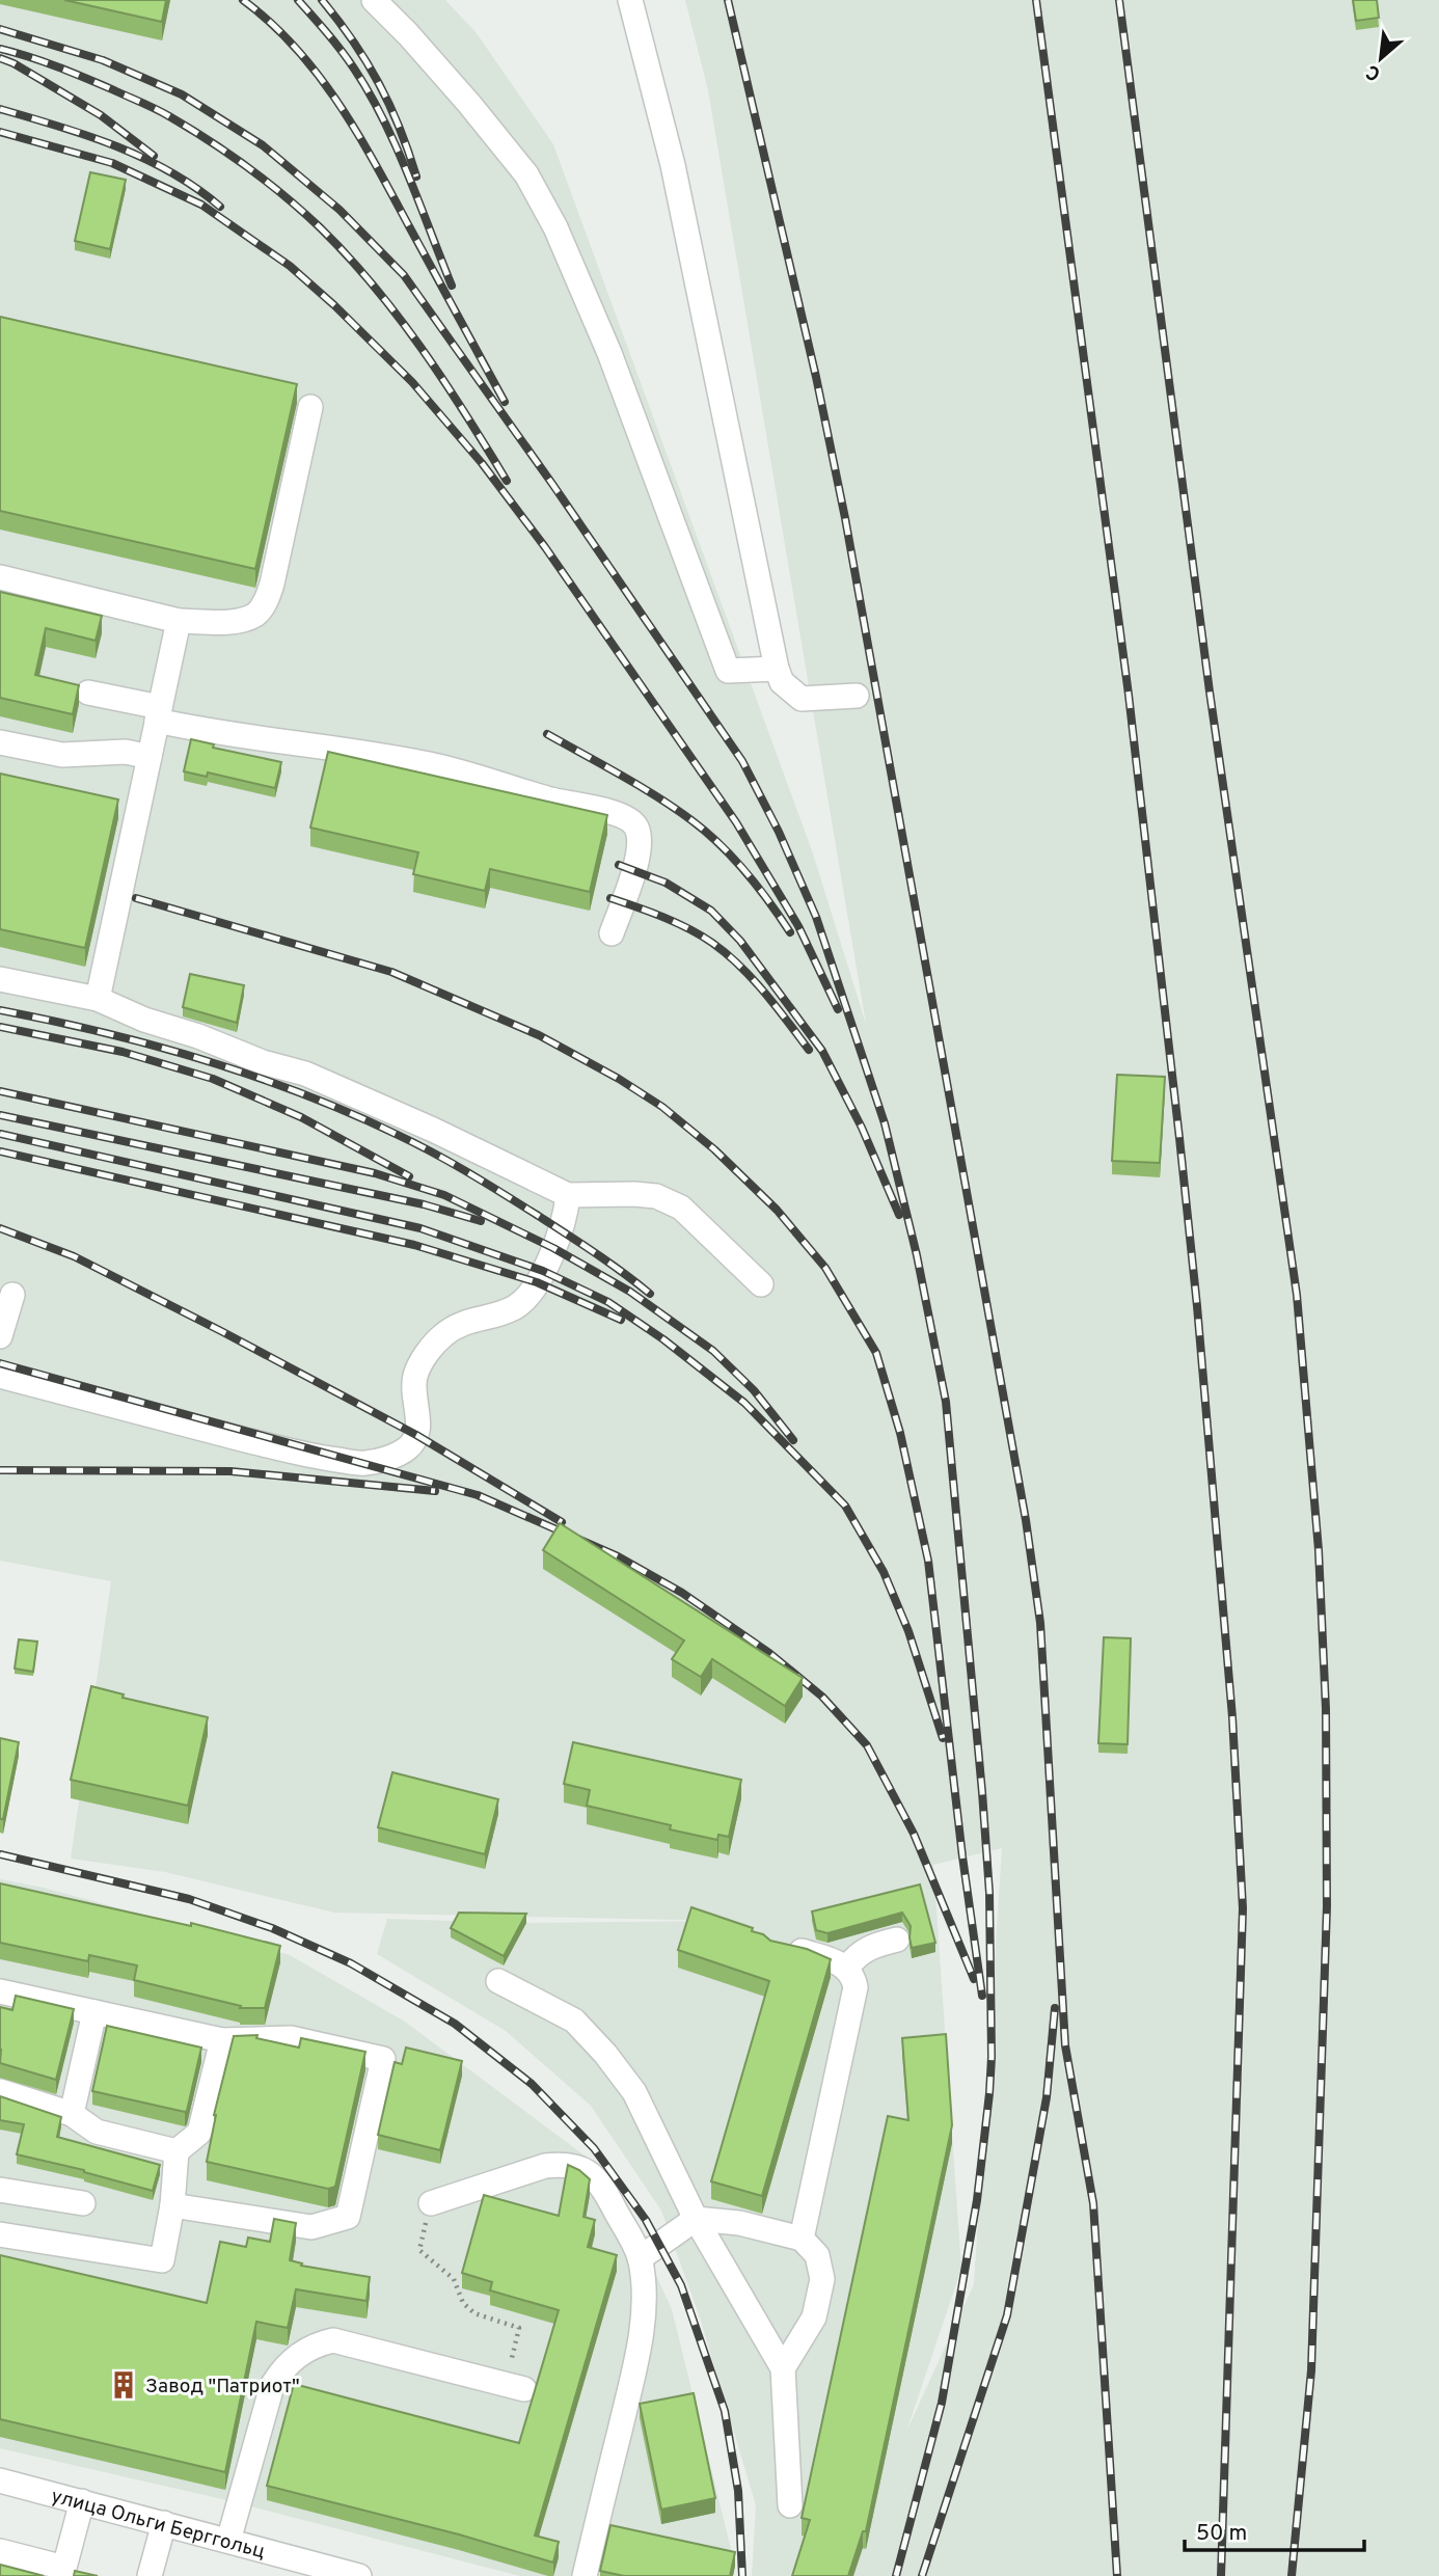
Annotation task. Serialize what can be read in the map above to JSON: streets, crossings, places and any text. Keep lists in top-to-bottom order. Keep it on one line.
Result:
{"streets":{"street":["улица Ольги Берггольц"]},"places":{"building":["Завод \"Патриот\""]},"scale_bar":"50 m","north":"bottom left"}
